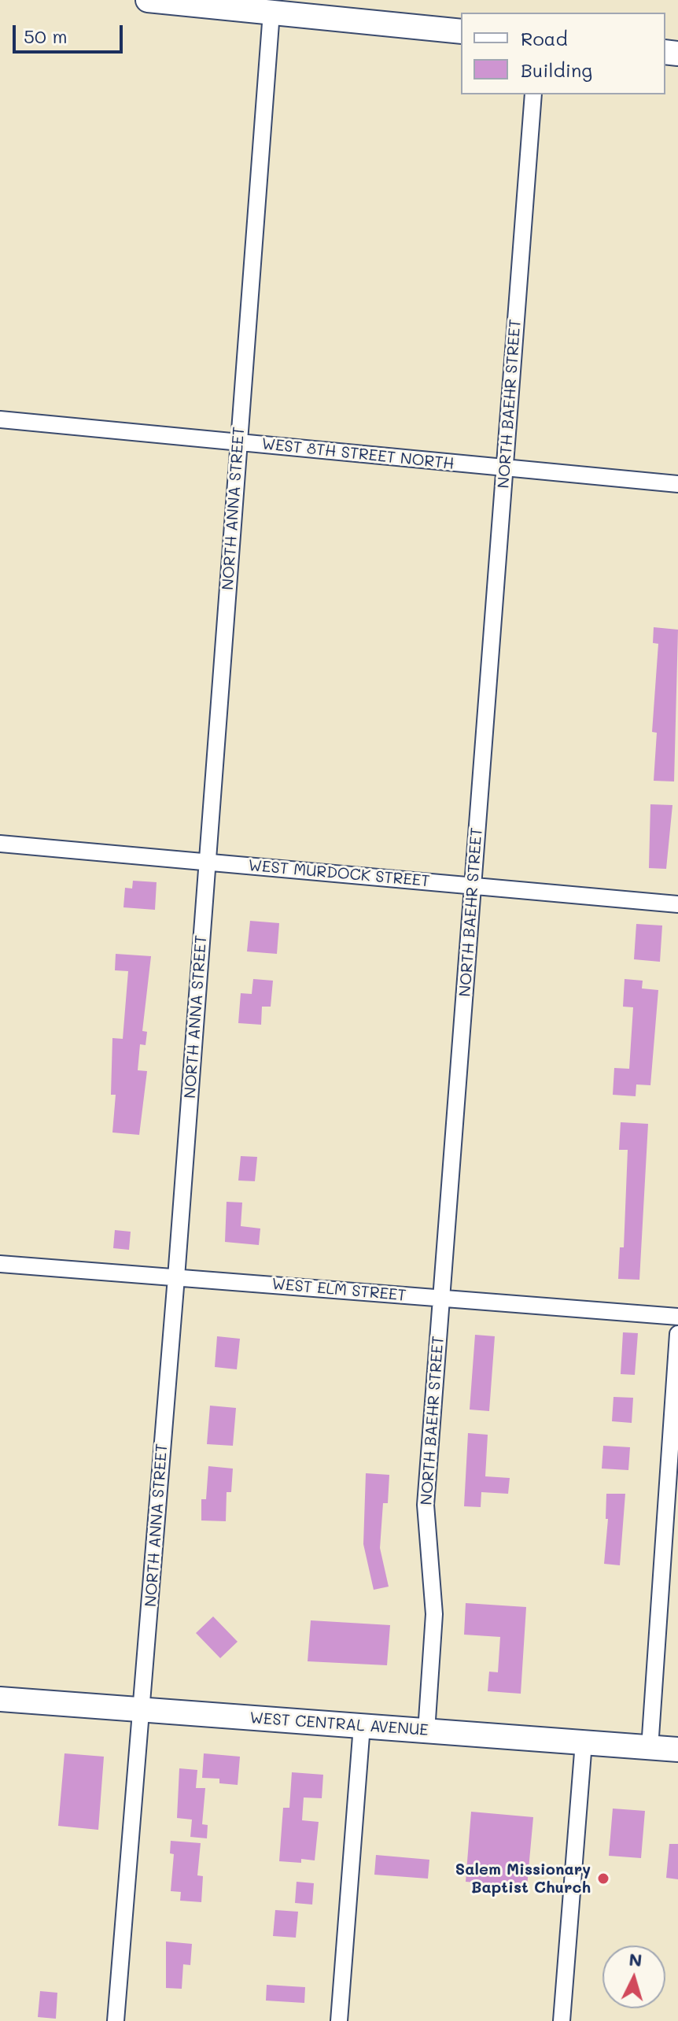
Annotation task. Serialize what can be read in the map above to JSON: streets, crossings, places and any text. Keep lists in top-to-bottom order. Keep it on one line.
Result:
{"streets":{"main road":["WEST CENTRAL AVENUE"],"street":["NORTH BAEHR STREET","WEST 8TH STREET NORTH","NORTH ANNA STREET","WEST MURDOCK STREET","WEST ELM STREET"]},"crossings":[["NORTH BAEHR STREET","WEST 8TH STREET NORTH"],["NORTH BAEHR STREET","WEST MURDOCK STREET"],["NORTH BAEHR STREET","WEST ELM STREET"],["NORTH BAEHR STREET","WEST CENTRAL AVENUE"],["WEST 8TH STREET NORTH","NORTH ANNA STREET"],["NORTH ANNA STREET","WEST MURDOCK STREET"],["NORTH ANNA STREET","WEST ELM STREET"],["NORTH ANNA STREET","WEST CENTRAL AVENUE"]],"places":["Salem Missionary Baptist Church"],"legend":["Road","Building"],"scale_bar":"50 m","north":"top"}
